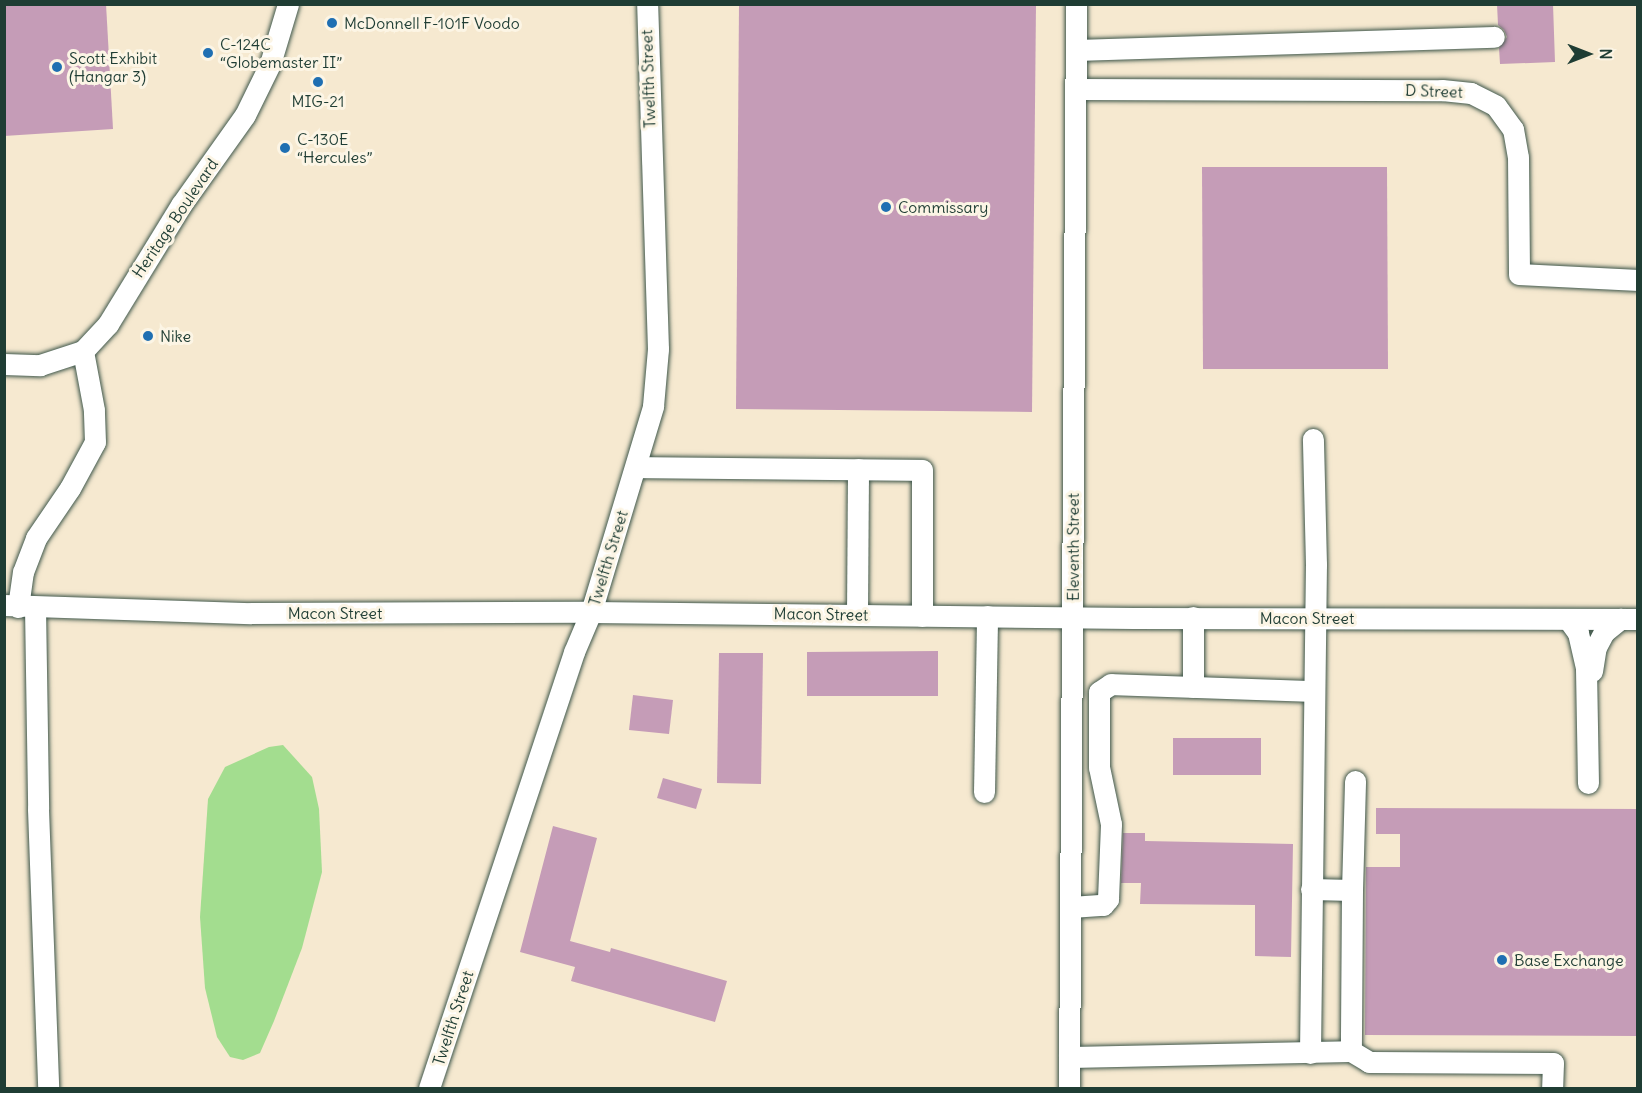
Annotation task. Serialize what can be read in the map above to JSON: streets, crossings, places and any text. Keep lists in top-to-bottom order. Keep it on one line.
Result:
{"streets":{"street":["Twelfth Street","D Street","Heritage Boulevard","Eleventh Street","Macon Street"]},"crossings":[["Twelfth Street","Macon Street"],["D Street","Eleventh Street"],["Eleventh Street","Macon Street"]],"places":["McDonnell F-101F Voodo","C-124C “Globemaster II”","Scott Exhibit (Hangar 3)","MIG-21","C-130E “Hercules”","Commissary","Nike","Base Exchange"],"north":"right"}
